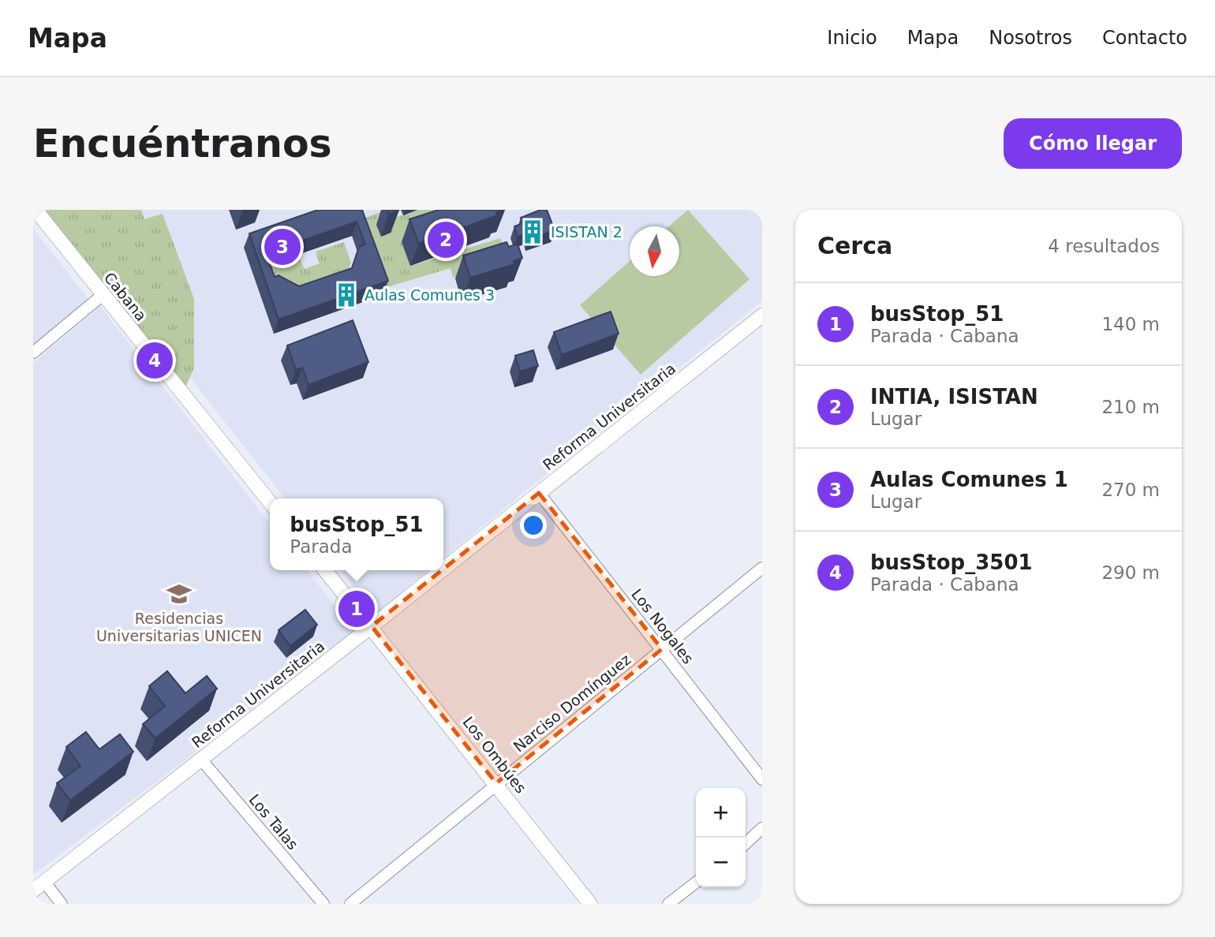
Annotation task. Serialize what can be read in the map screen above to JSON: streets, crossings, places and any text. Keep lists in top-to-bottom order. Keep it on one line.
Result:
{"streets":{"street":["Cabana","Reforma Universitaria","Los Nogales","Narciso Domínguez","Los Ombúes","Los Talas"]},"crossings":[["Reforma Universitaria","Los Nogales"],["Reforma Universitaria","Los Ombúes"],["Reforma Universitaria","Los Talas"],["Los Nogales","Narciso Domínguez"],["Narciso Domínguez","Los Ombúes"]],"places":{"building":["ISISTAN 2","Aulas Comunes 3"],"school or university":["Residencias Universitarias UNICEN"]},"north":"bottom","page":{"header":"Mapa","nav":["Inicio","Mapa","Nosotros","Contacto"],"buttons":"Cómo llegar","title":"Encuéntranos","heading":["Cerca","4 resultados"],"pins":["2","3","4","1"],"list":[{"mark":"1","name":"busStop_51","note":"Parada · Cabana","value":"140 m"},{"mark":"2","name":"INTIA, ISISTAN","note":"Lugar","value":"210 m"},{"mark":"3","name":"Aulas Comunes 1","note":"Lugar","value":"270 m"},{"mark":"4","name":"busStop_3501","note":"Parada · Cabana","value":"290 m"}],"popup":["busStop_51","Parada"],"map_buttons":["+","−"]}}
